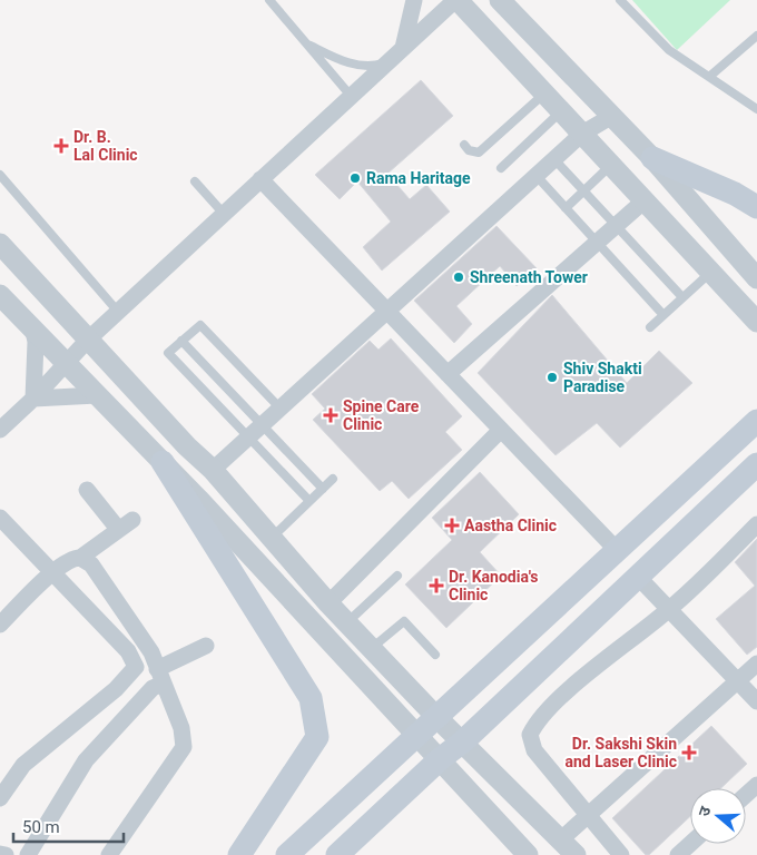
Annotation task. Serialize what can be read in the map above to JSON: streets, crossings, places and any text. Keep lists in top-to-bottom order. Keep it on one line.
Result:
{"places":{"health":["Dr. B. Lal Clinic","Spine Care Clinic","Aastha Clinic","Dr. Kanodia's Clinic","Dr. Sakshi Skin and Laser Clinic"],"other":["Rama Haritage","Shreenath Tower","Shiv Shakti Paradise"]},"scale_bar":"50 m","north":"left"}
